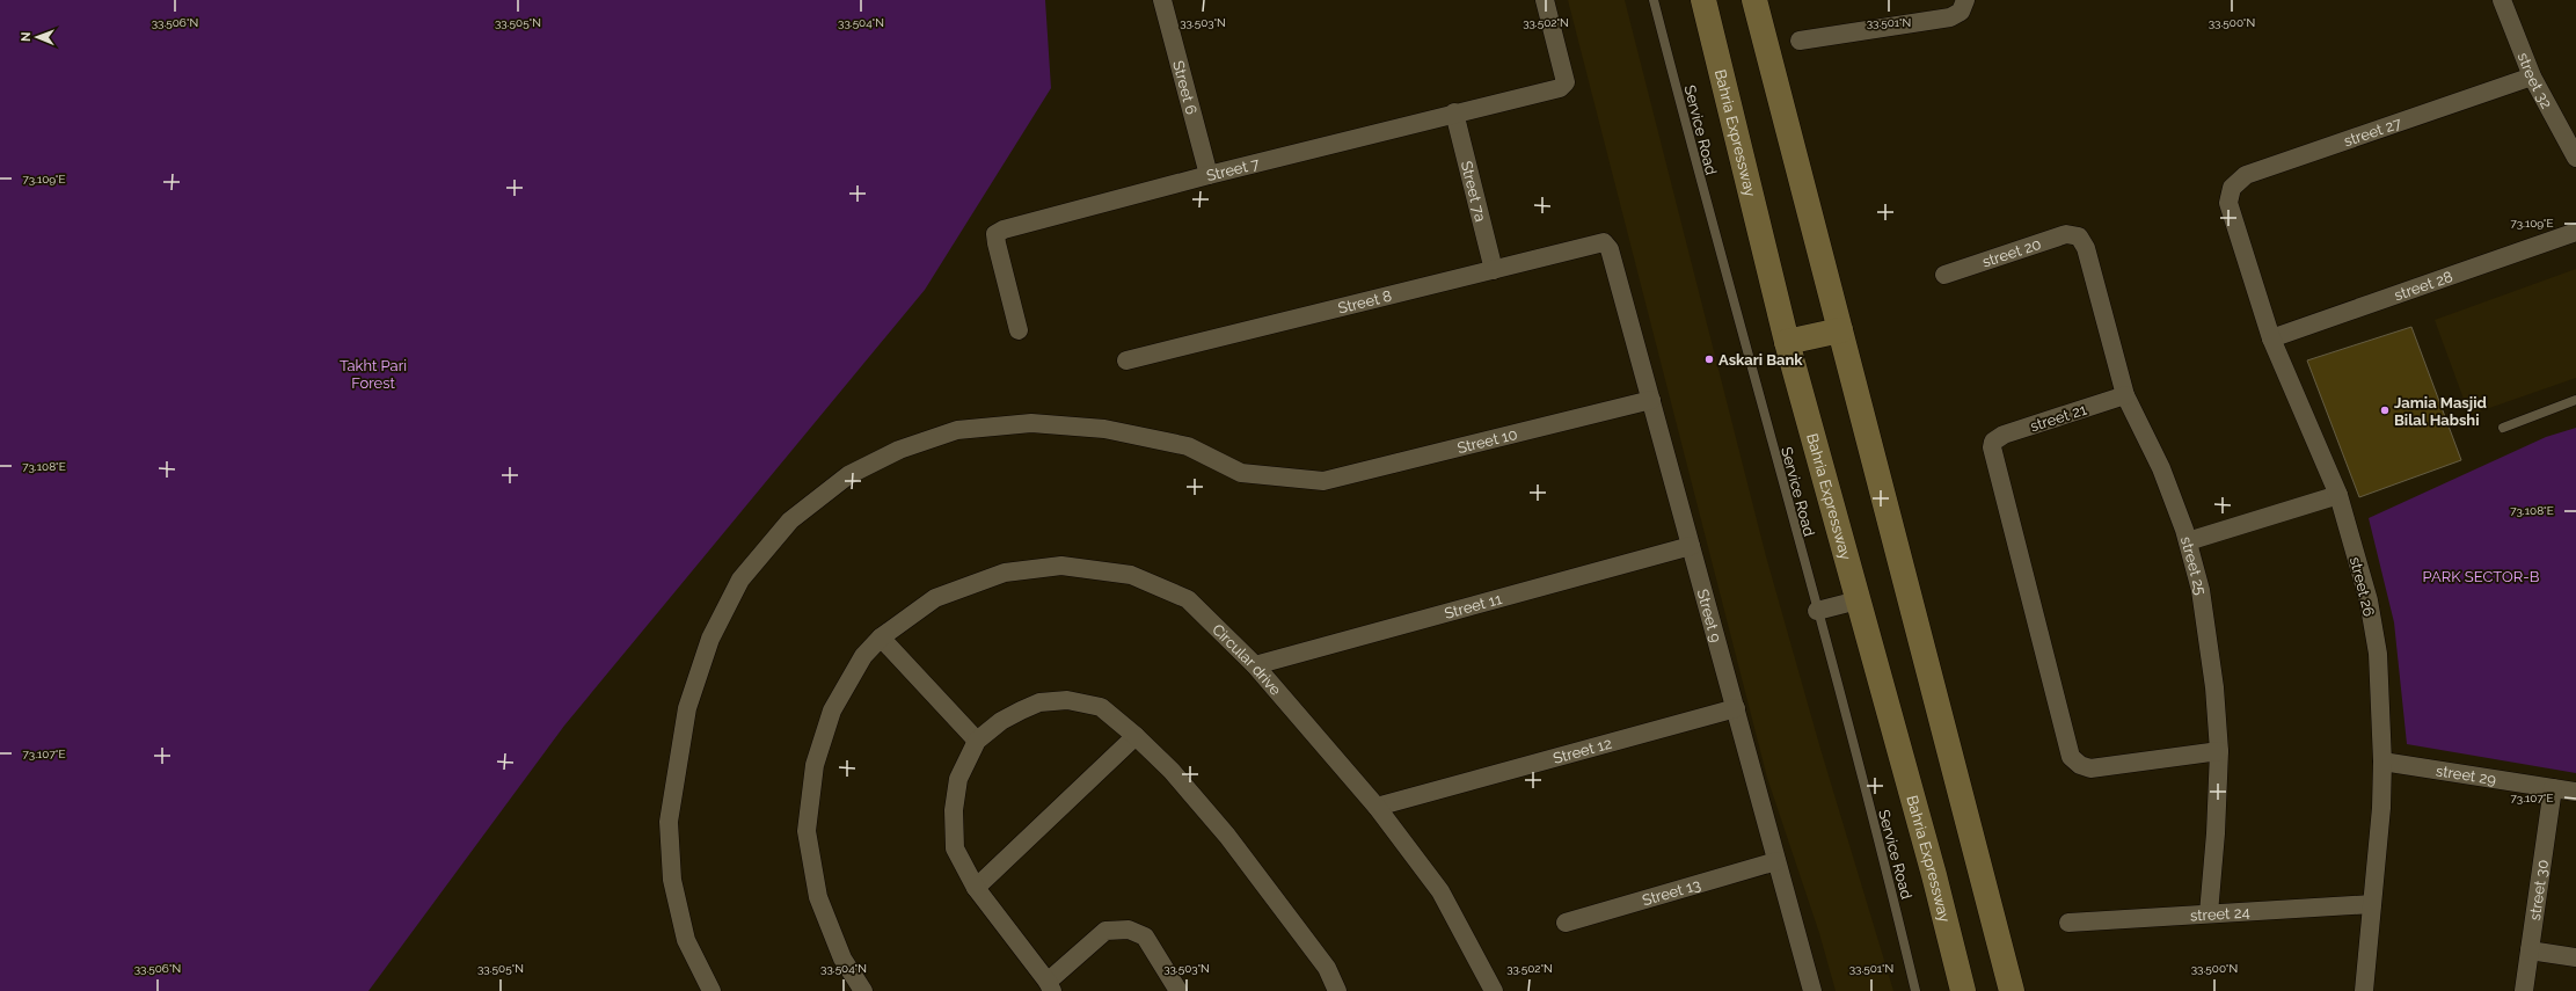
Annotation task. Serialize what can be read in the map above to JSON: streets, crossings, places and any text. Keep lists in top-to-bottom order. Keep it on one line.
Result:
{"streets":{"main road":["Bahria Expressway"],"street":["street 32","Street 6","street 27","Street 7","Street 7a","street 20","street 28","Street 8","street 21","Street 10","street 25","street 26","Street 11","Street 9","Circular drive","Street 12","street 29","street 30","Street 13","street 24"],"lane":["Service Road"]},"crossings":[["street 32","street 27"],["Street 6","Street 7"],["street 27","street 26"],["Street 7","Street 7a"],["Street 7a","Street 8"],["street 20","street 25"],["street 28","street 26"],["Street 8","Street 9"],["street 21","street 25"],["Street 10","Street 9"],["street 25","street 24"],["street 26","street 29"],["street 26","street 24"],["Street 11","Street 9"],["Street 11","Circular drive"],["Street 9","Street 12"],["Street 9","Street 13"],["Circular drive","Street 12"],["street 29","street 30"]],"parks":["Takht Pari Forest","PARK SECTOR-B"],"places":["Askari Bank","Jamia Masjid Bilal Habshi"],"north":"left","coordinates":["33.506°N","33.505°N","33.504°N","33.503°N","33.502°N","33.501°N","33.500°N","73.109°E","73.108°E","73.107°E"]}
